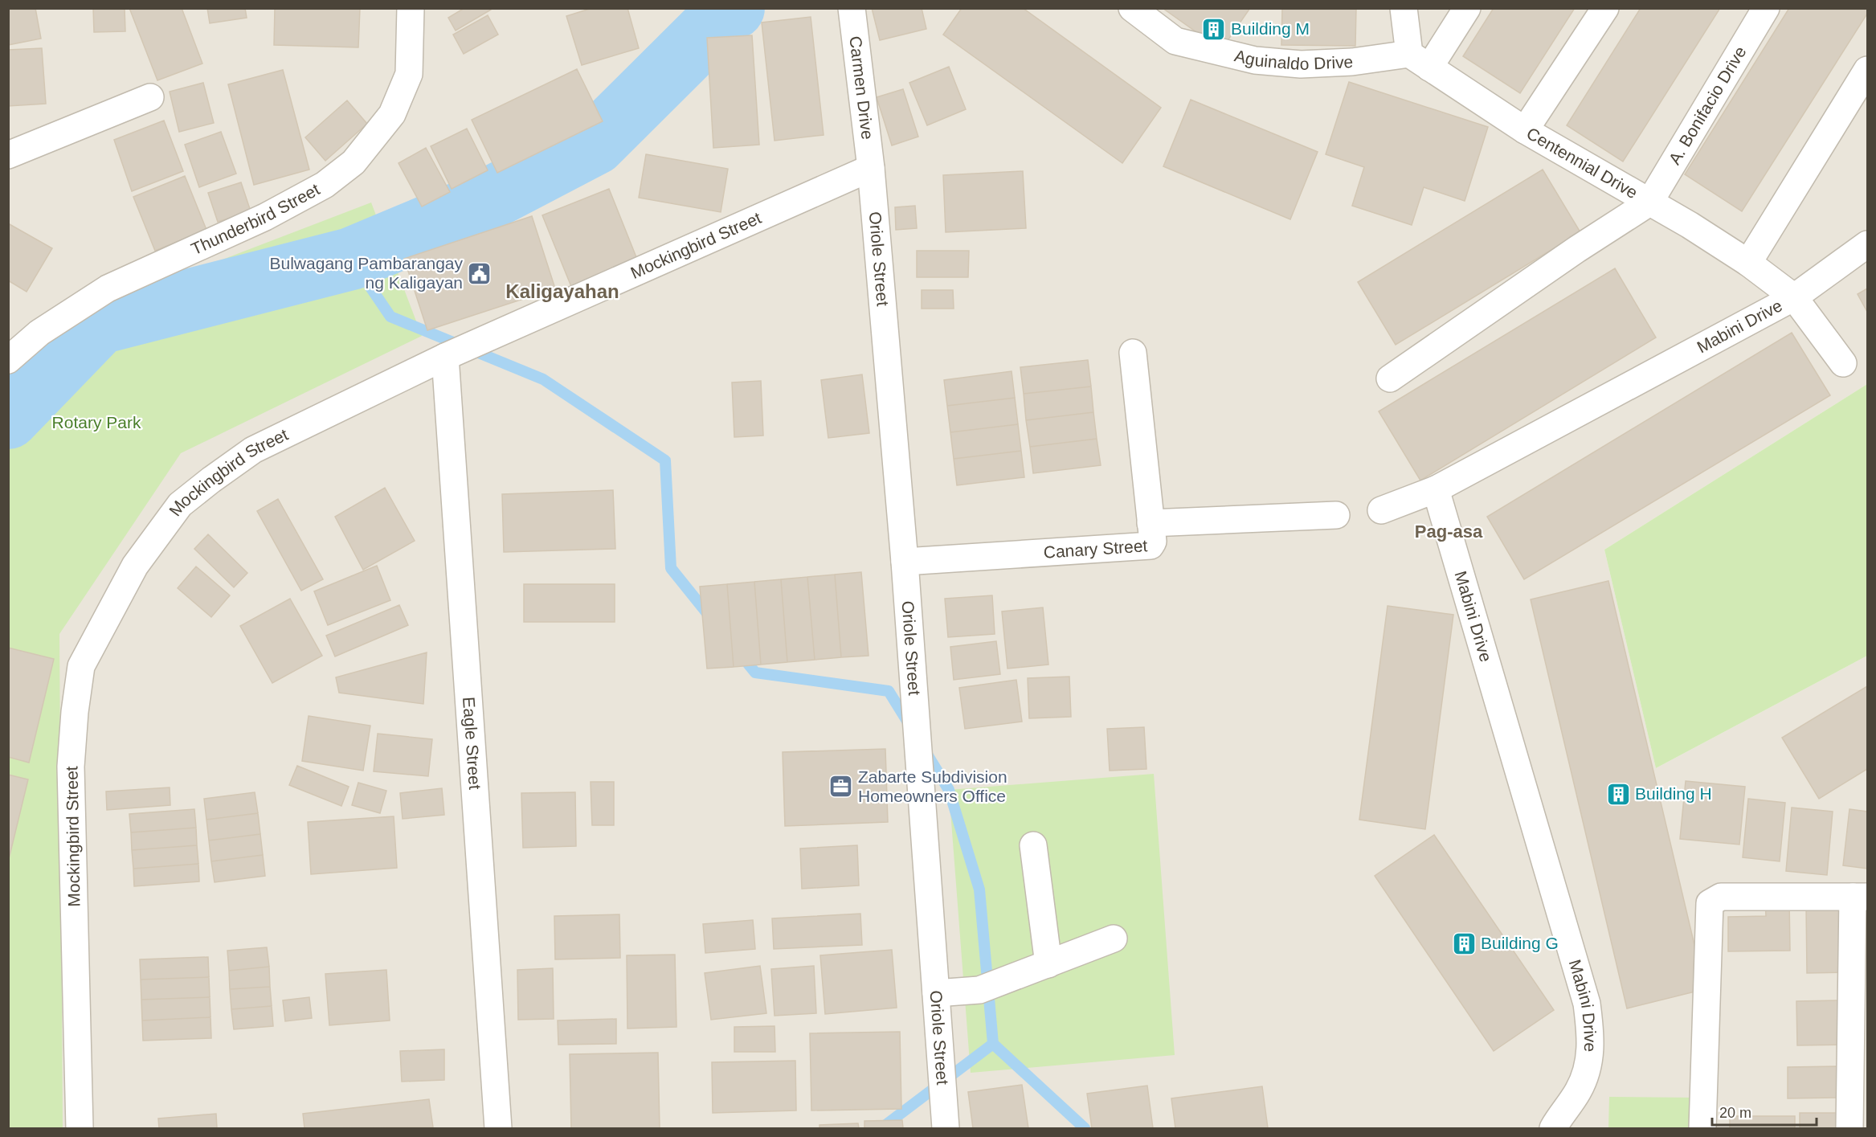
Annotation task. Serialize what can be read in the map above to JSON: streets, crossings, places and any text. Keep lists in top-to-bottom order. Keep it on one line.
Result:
{"streets":{"street":["Aguinaldo Drive","Carmen Drive","A. Bonifacio Drive","Centennial Drive","Thunderbird Street","Mockingbird Street","Oriole Street","Mabini Drive","Canary Street","Eagle Street"]},"crossings":[["Aguinaldo Drive","Centennial Drive"],["Carmen Drive","Mockingbird Street"],["Carmen Drive","Oriole Street"],["A. Bonifacio Drive","Centennial Drive"],["Centennial Drive","Mabini Drive"],["Mockingbird Street","Oriole Street"],["Mockingbird Street","Eagle Street"],["Oriole Street","Canary Street"]],"districts":["Kaligayahan","Pag-asa"],"parks":["Rotary Park"],"places":{"building":["Building M","Building H","Building G"],"public building":["Bulwagang Pambarangay ng Kaligayan"],"office":["Zabarte Subdivision Homeowners Office"]},"scale_bar":"20 m"}
